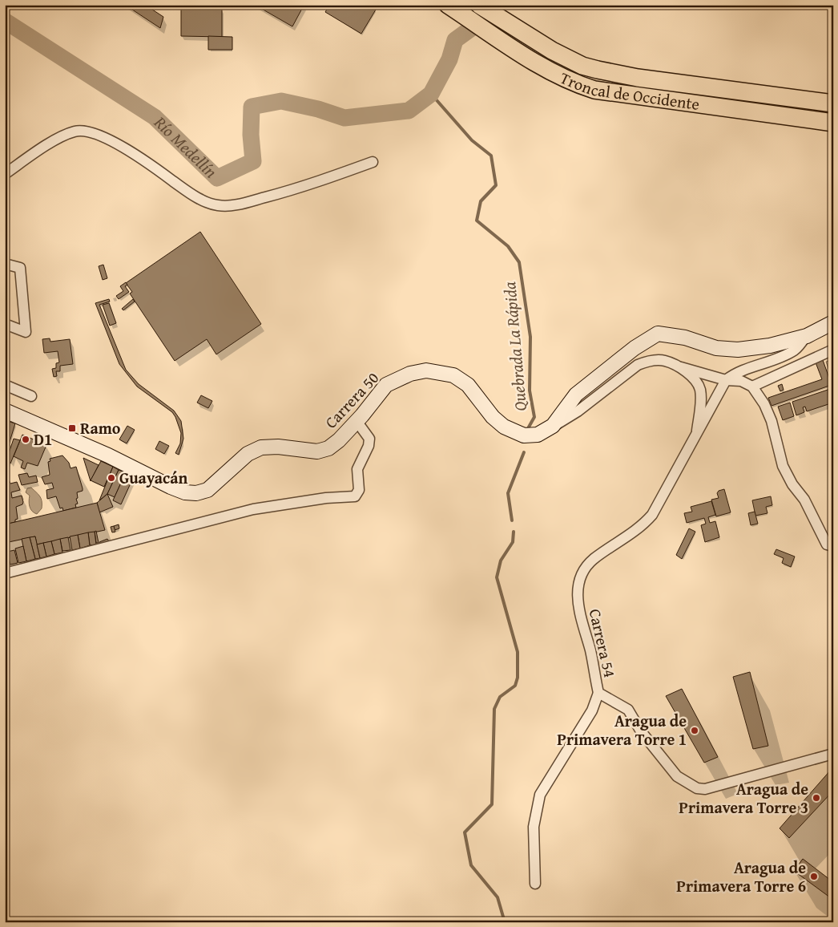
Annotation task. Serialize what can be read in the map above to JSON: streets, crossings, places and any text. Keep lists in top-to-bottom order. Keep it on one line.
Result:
{"streets":{"highway":["Troncal de Occidente"],"main road":["Carrera 50"],"street":["Carrera 54"]},"crossings":[["Carrera 50","Carrera 54"]],"water":["Río Medellín","Quebrada La Rápida"],"places":{"transit":["Ramo"],"other":["D1","Guayacán","Aragua de Primavera Torre 1","Aragua de Primavera Torre 3","Aragua de Primavera Torre 6"]}}
